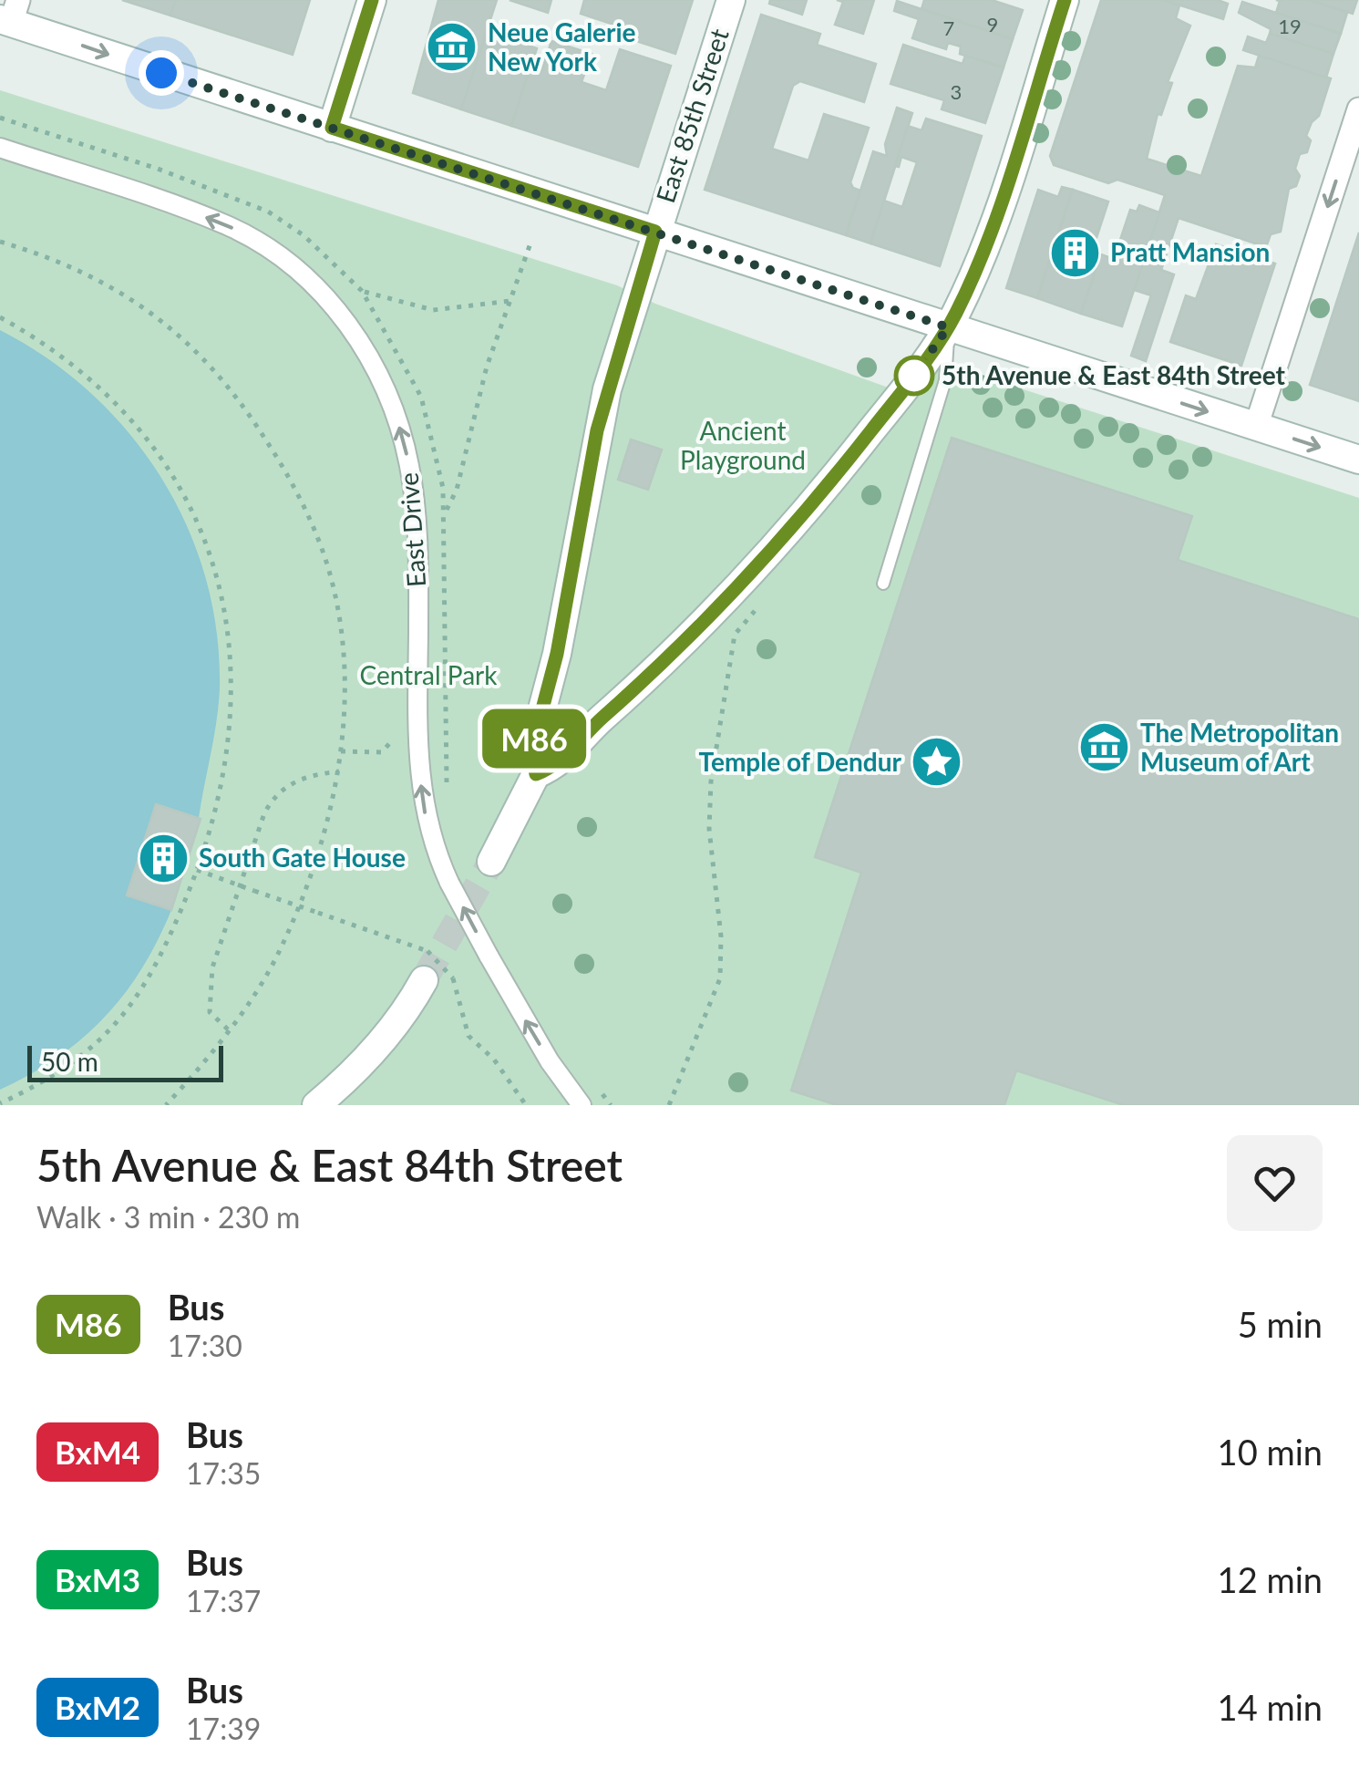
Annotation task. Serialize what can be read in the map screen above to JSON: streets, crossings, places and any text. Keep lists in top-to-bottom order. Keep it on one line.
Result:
{"streets":{"main road":["East 85th Street"],"street":["East Drive"]},"one_way":["East Drive"],"parks":["Ancient Playground","Central Park"],"places":{"museum":["Neue Galerie New York","The Metropolitan Museum of Art"],"building":["Pratt Mansion","South Gate House"],"other":["5th Avenue & East 84th Street"],"place":["Temple of Dendur"]},"lines":["bus line M86"],"house_numbers":["9","19","7","3"],"scale_bar":"50 m","page":{"on_map":"M86","scale":"50 m","heading":["5th Avenue & East 84th Street","Walk · 3 min · 230 m"],"list":[{"mark":"M86","name":"Bus","note":"17:30","value":"5 min"},{"mark":"BxM4","name":"Bus","note":"17:35","value":"10 min"},{"mark":"BxM3","name":"Bus","note":"17:37","value":"12 min"},{"mark":"BxM2","name":"Bus","note":"17:39","value":"14 min"}]}}
